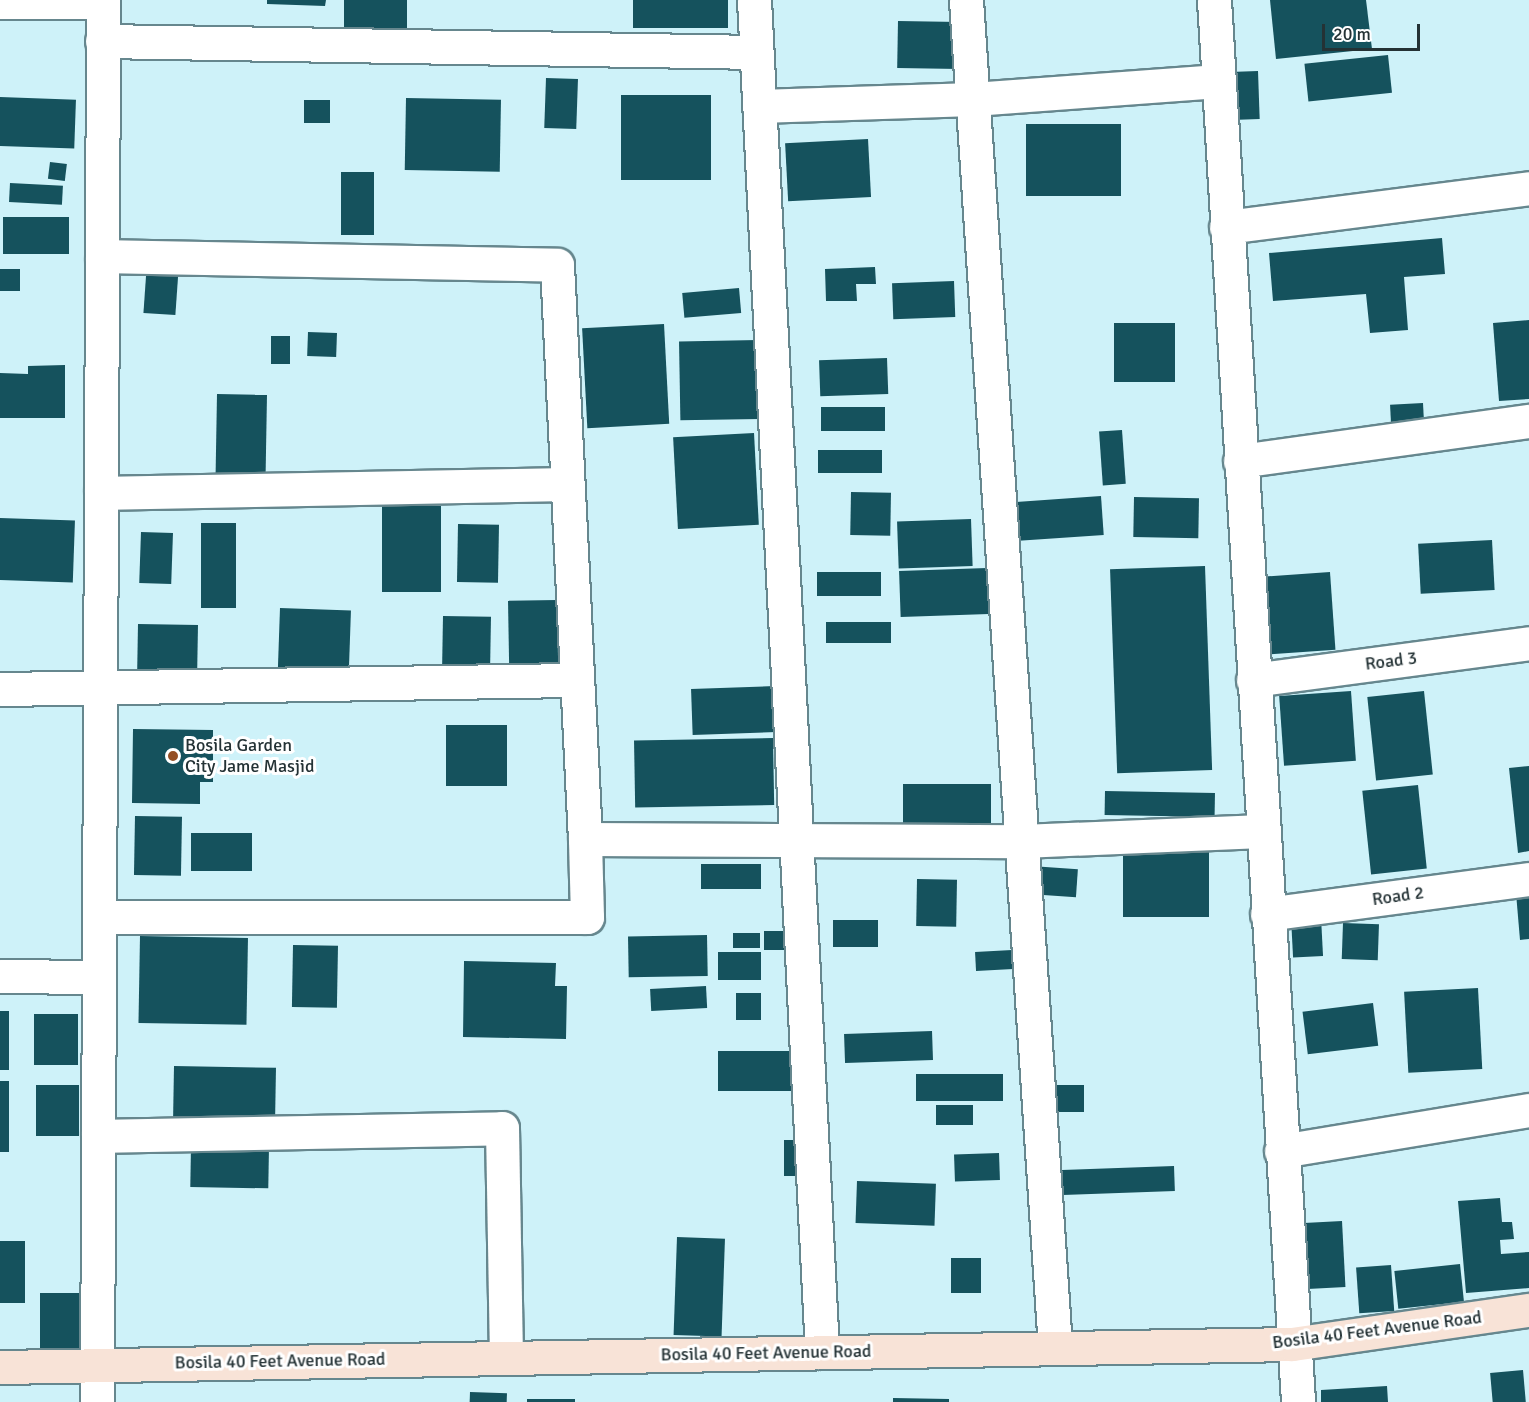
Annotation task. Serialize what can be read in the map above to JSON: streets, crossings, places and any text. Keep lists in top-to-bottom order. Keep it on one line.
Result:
{"streets":{"street":["Road 3","Road 2","Bosila 40 Feet Avenue Road"]},"places":["Bosila Garden City Jame Masjid"],"scale_bar":"20 m"}
